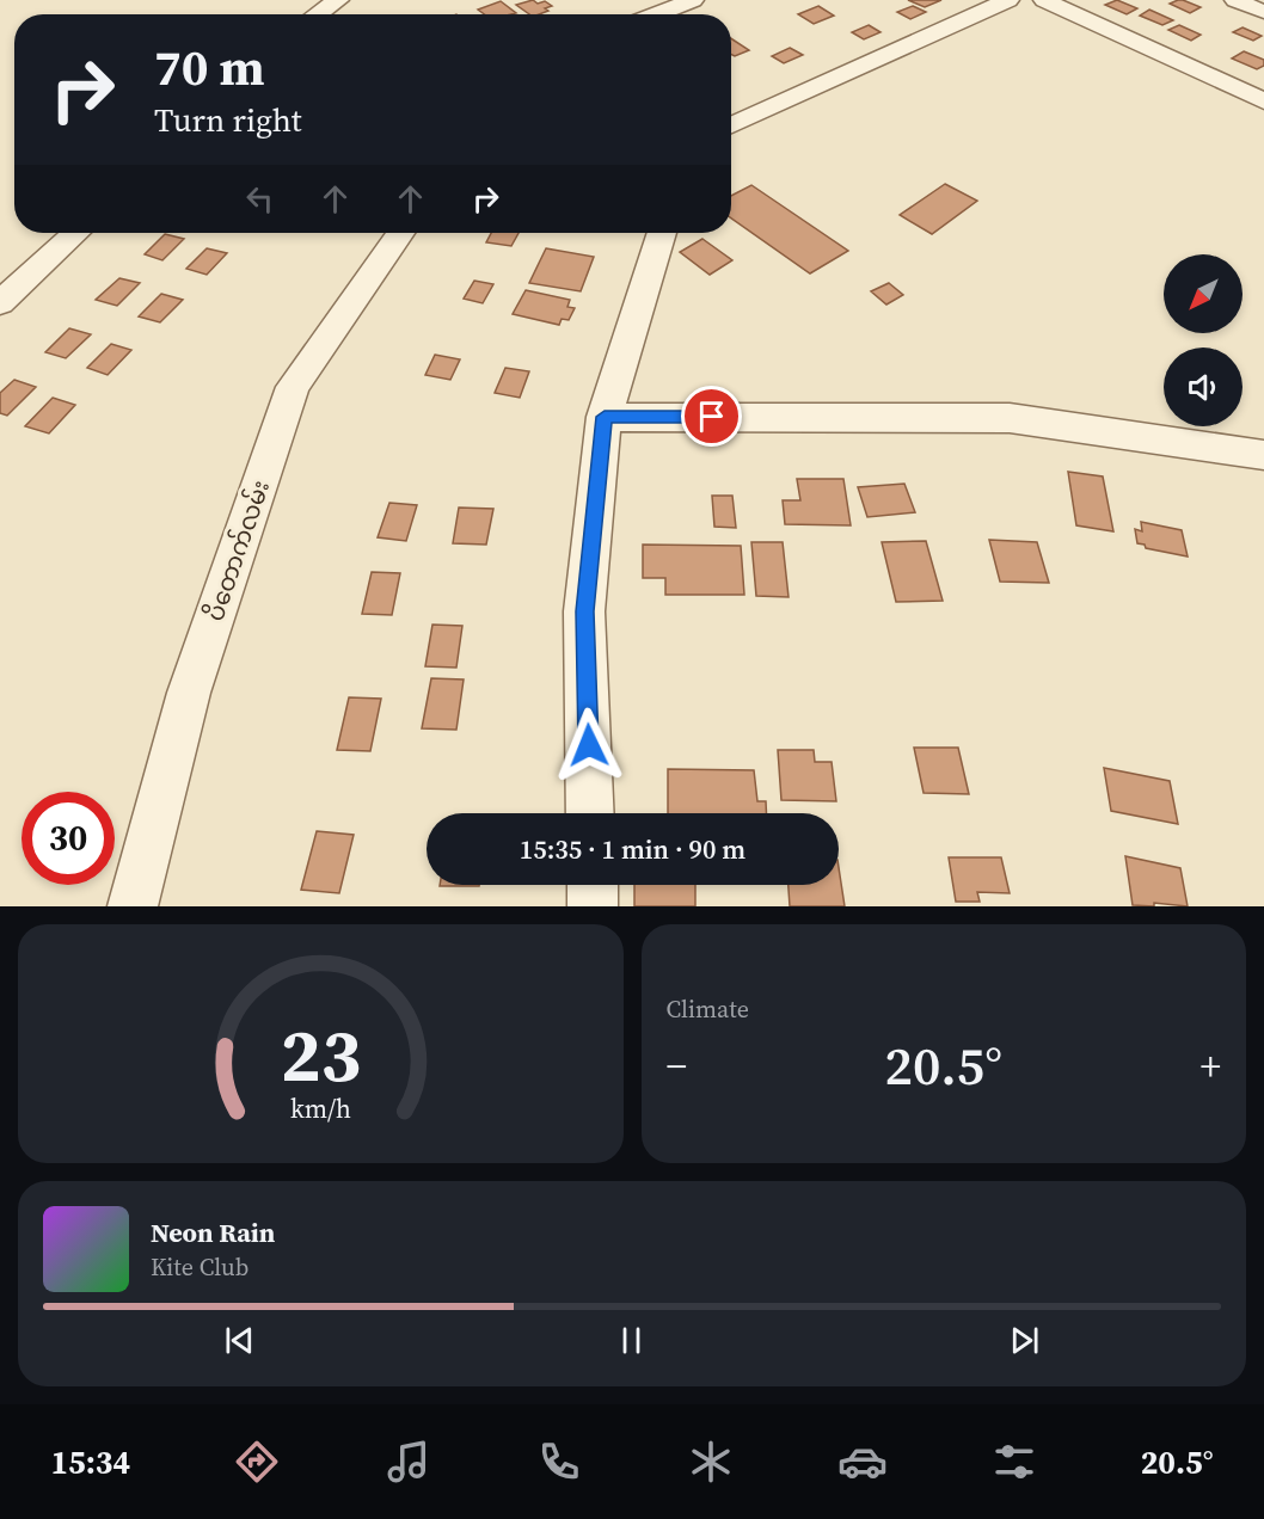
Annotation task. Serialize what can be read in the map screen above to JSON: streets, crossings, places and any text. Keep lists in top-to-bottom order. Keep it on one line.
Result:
{"streets":{"street":["ပိတောက်လမ်း"]},"north":"bottom left","page":{"turn":["70 m","Turn right"],"limit":"30","trip":"15:35 · 1 min · 90 m","tile":"Climate","heat":["−","20.5°","+"],"song":["Neon Rain","Kite Club"],"tabs":["15:34","20.5°"],"gauge":["23","km/h"]}}
